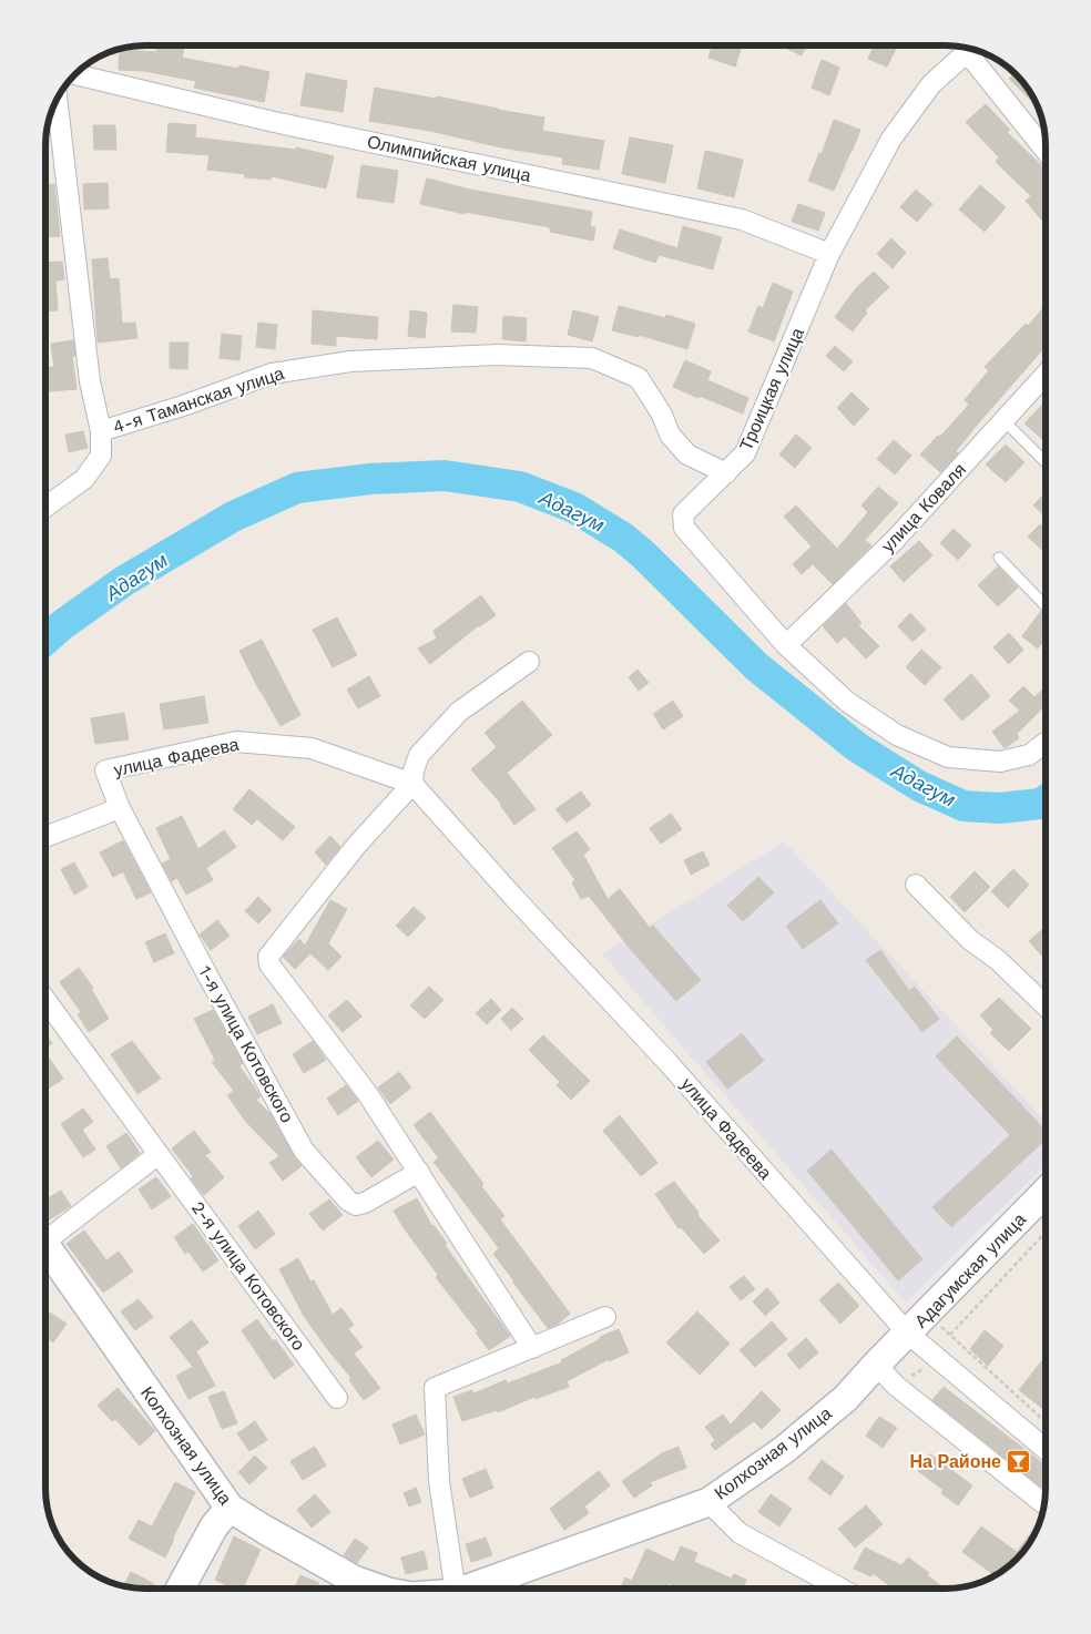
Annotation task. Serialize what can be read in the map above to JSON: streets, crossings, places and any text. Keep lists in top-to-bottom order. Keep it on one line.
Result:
{"streets":{"main road":["Адагумская улица","Колхозная улица"],"street":["Олимпийская улица","Троицкая улица","4-я Таманская улица","улица Коваля","улица Фадеева","1-я улица Котовского","2-я улица Котовского"]},"crossings":[["Олимпийская улица","Троицкая улица"],["Троицкая улица","4-я Таманская улица"],["Троицкая улица","улица Коваля"],["улица Фадеева","1-я улица Котовского"],["улица Фадеева","Адагумская улица"],["улица Фадеева","Колхозная улица"],["Адагумская улица","Колхозная улица"]],"water":["Адагум"],"places":{"bar":["На Районе"]}}
